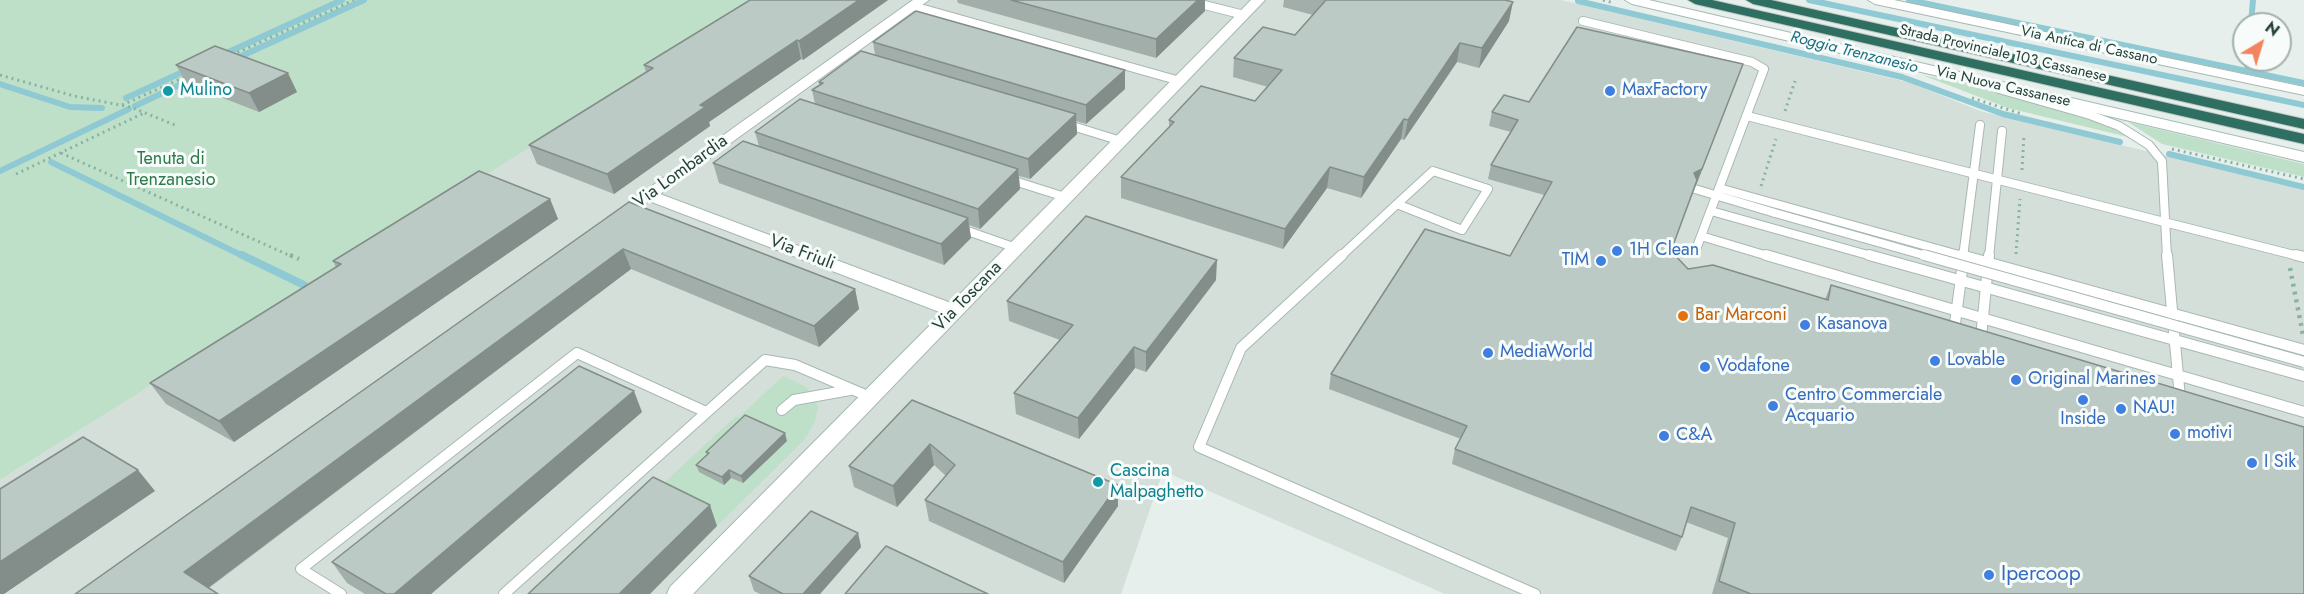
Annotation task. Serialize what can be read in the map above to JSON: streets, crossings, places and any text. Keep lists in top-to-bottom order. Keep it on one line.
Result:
{"streets":{"highway":["Strada Provinciale 103 Cassanese"],"street":["Via Antica di Cassano","Via Nuova Cassanese","Via Lombardia","Via Friuli","Via Toscana"]},"crossings":[["Via Lombardia","Via Friuli"],["Via Friuli","Via Toscana"]],"water":["Roggia Trenzanesio"],"parks":["Tenuta di Trenzanesio"],"places":["Mulino","MaxFactory","1H Clean","TIM","Bar Marconi","Kasanova","MediaWorld","Lovable","Vodafone","Original Marines","Inside","Centro Commerciale Acquario","NAU!","motivi","C&A","I Sik","Cascina Malpaghetto","Ipercoop"],"north":"top right"}
